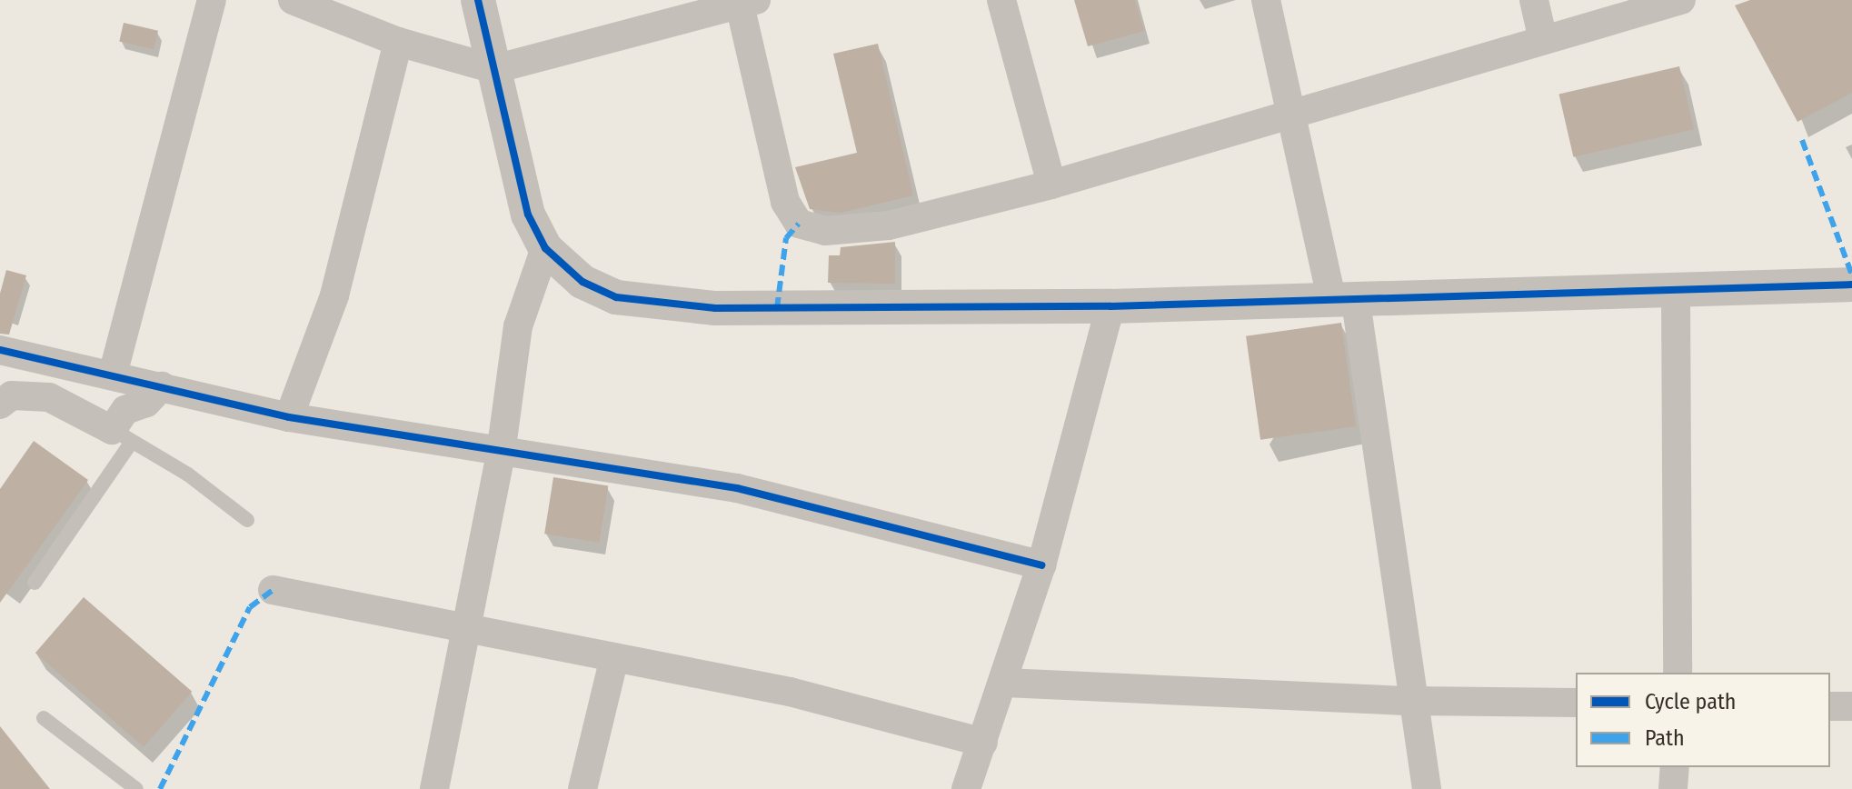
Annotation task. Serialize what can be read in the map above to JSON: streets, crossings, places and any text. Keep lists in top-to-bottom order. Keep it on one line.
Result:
{"legend":["Cycle path","Path"]}
